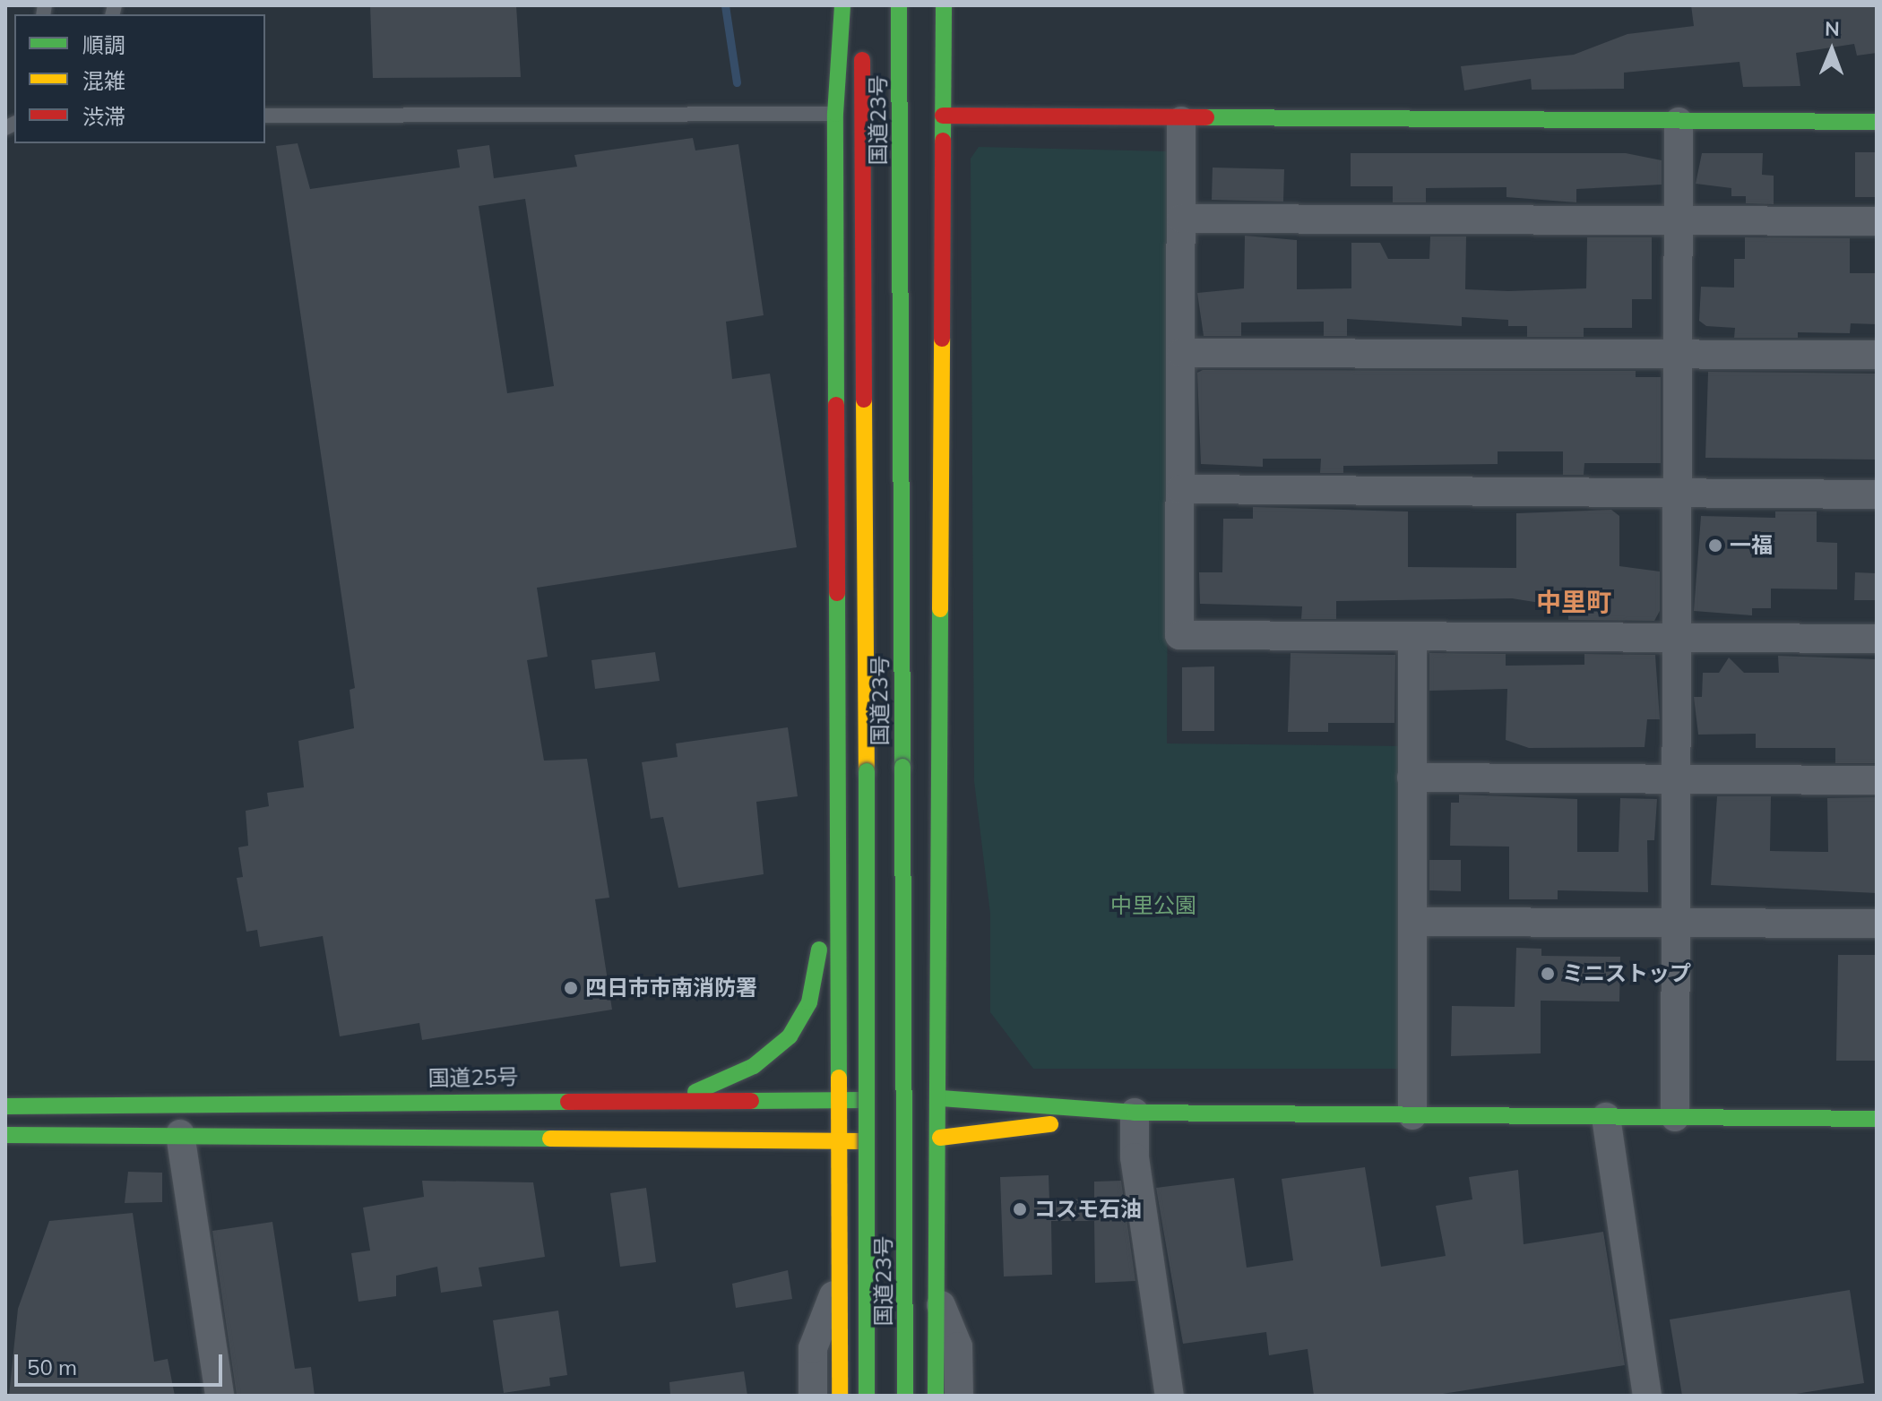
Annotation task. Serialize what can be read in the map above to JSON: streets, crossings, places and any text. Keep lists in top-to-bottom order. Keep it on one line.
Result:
{"streets":{"main road":["国道23号","国道25号"]},"districts":["中里町"],"parks":["中里公園"],"places":["一福","ミニストップ","四日市市南消防署","コスモ石油"],"legend":["順調","混雑","渋滞"],"scale_bar":"50 m","north":"top"}
